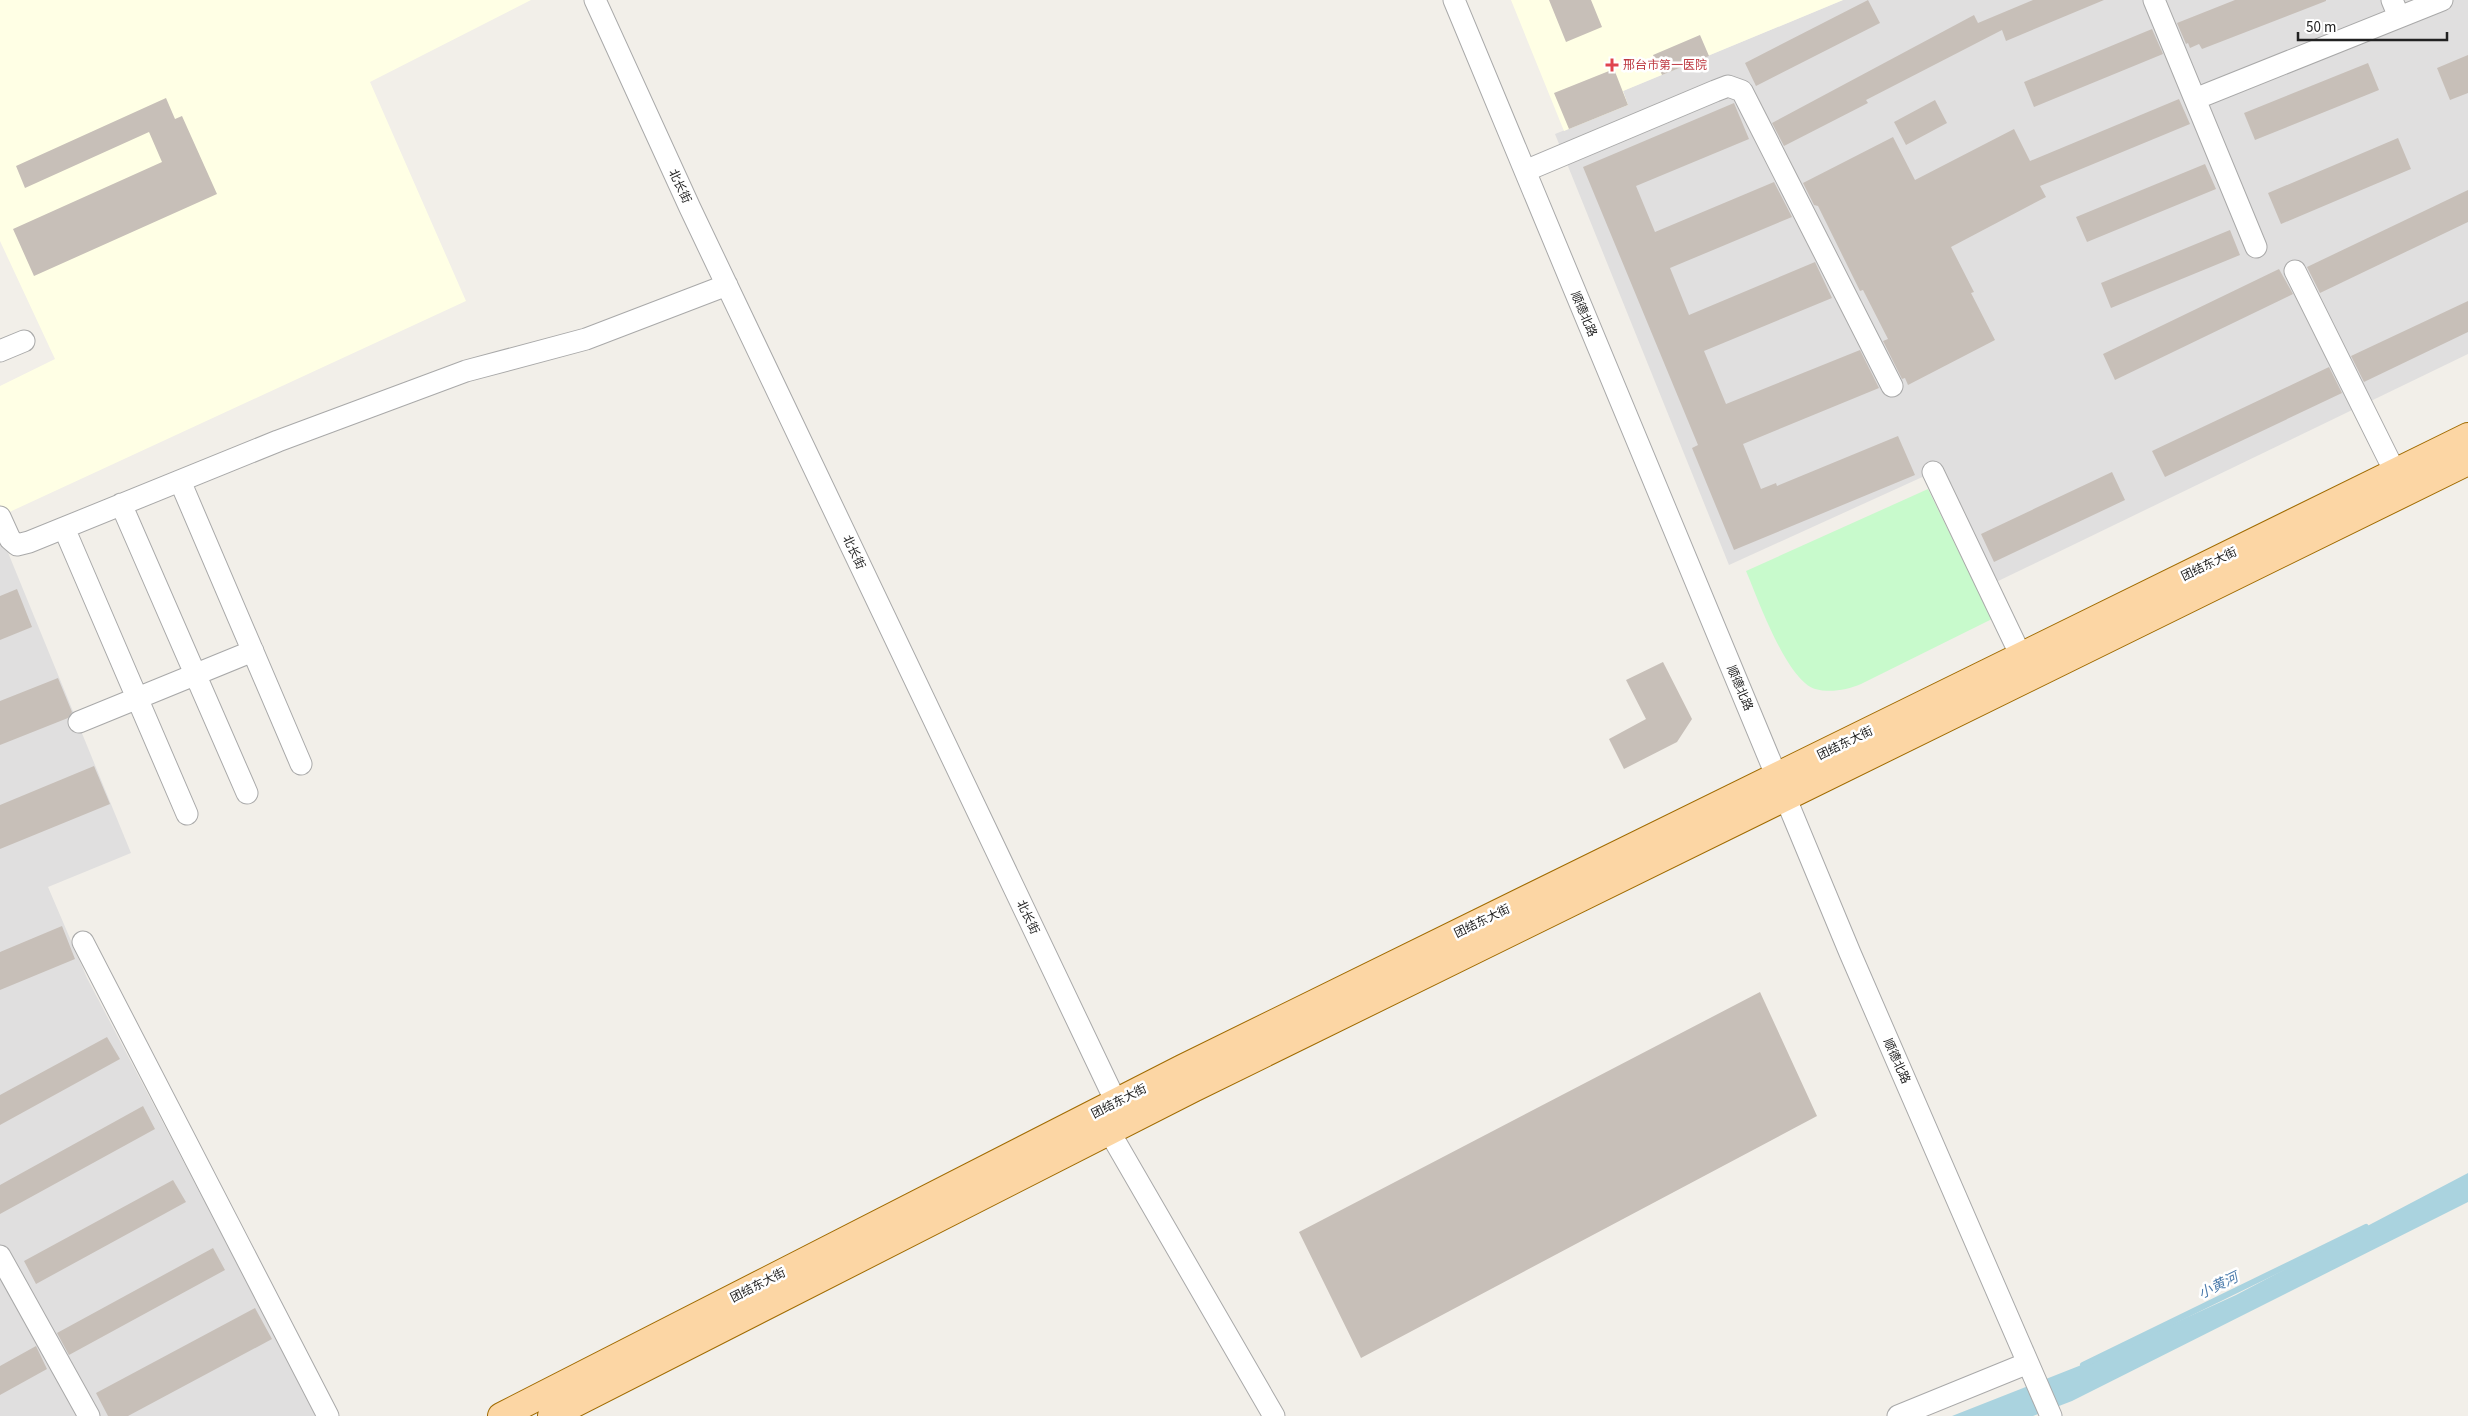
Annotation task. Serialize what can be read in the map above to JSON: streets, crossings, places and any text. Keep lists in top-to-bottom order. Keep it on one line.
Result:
{"streets":{"main road":["团结东大街"],"street":["北长街","顺德北路"]},"crossings":[["北长街","团结东大街"],["顺德北路","团结东大街"]],"water":["小黄河"],"places":{"health":["邢台市第一医院"]},"scale_bar":"50 m"}
